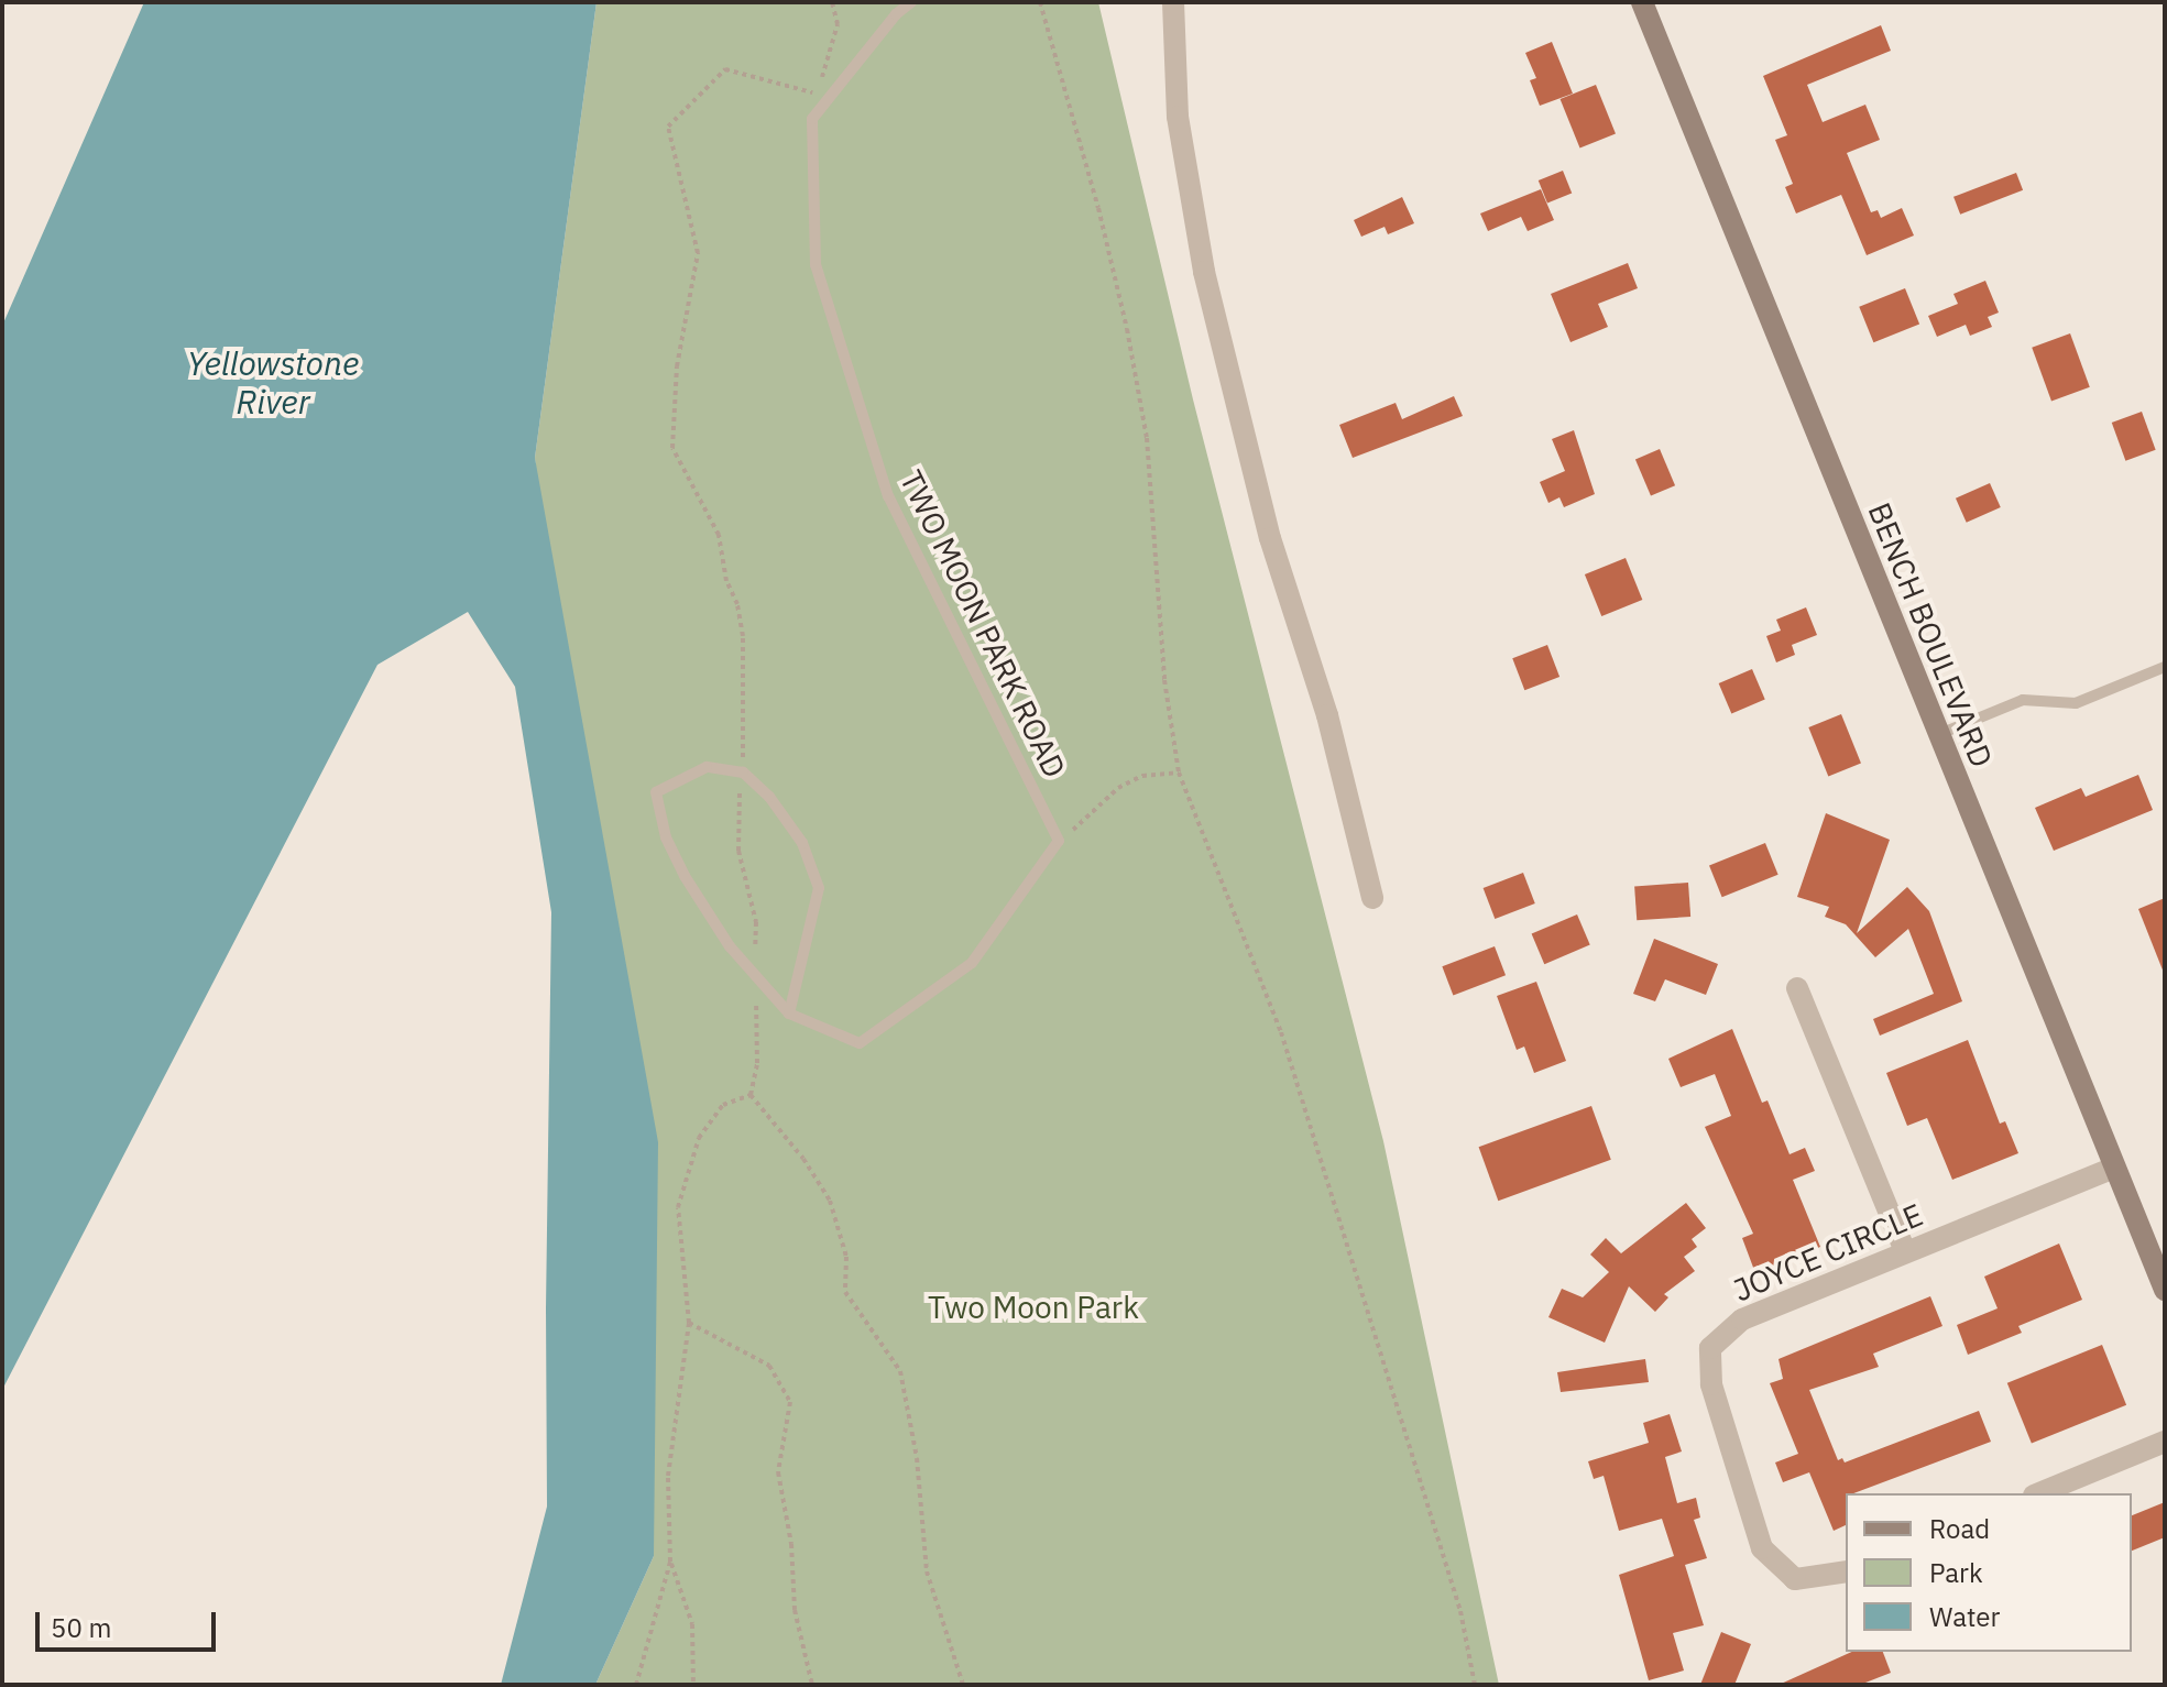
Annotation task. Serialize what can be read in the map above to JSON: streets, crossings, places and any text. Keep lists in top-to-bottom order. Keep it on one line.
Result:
{"streets":{"main road":["BENCH BOULEVARD"],"street":["JOYCE CIRCLE"],"lane":["TWO MOON PARK ROAD"]},"crossings":[["BENCH BOULEVARD","JOYCE CIRCLE"]],"water":["Yellowstone River"],"parks":["Two Moon Park"],"legend":["Road","Park","Water"],"scale_bar":"50 m"}
